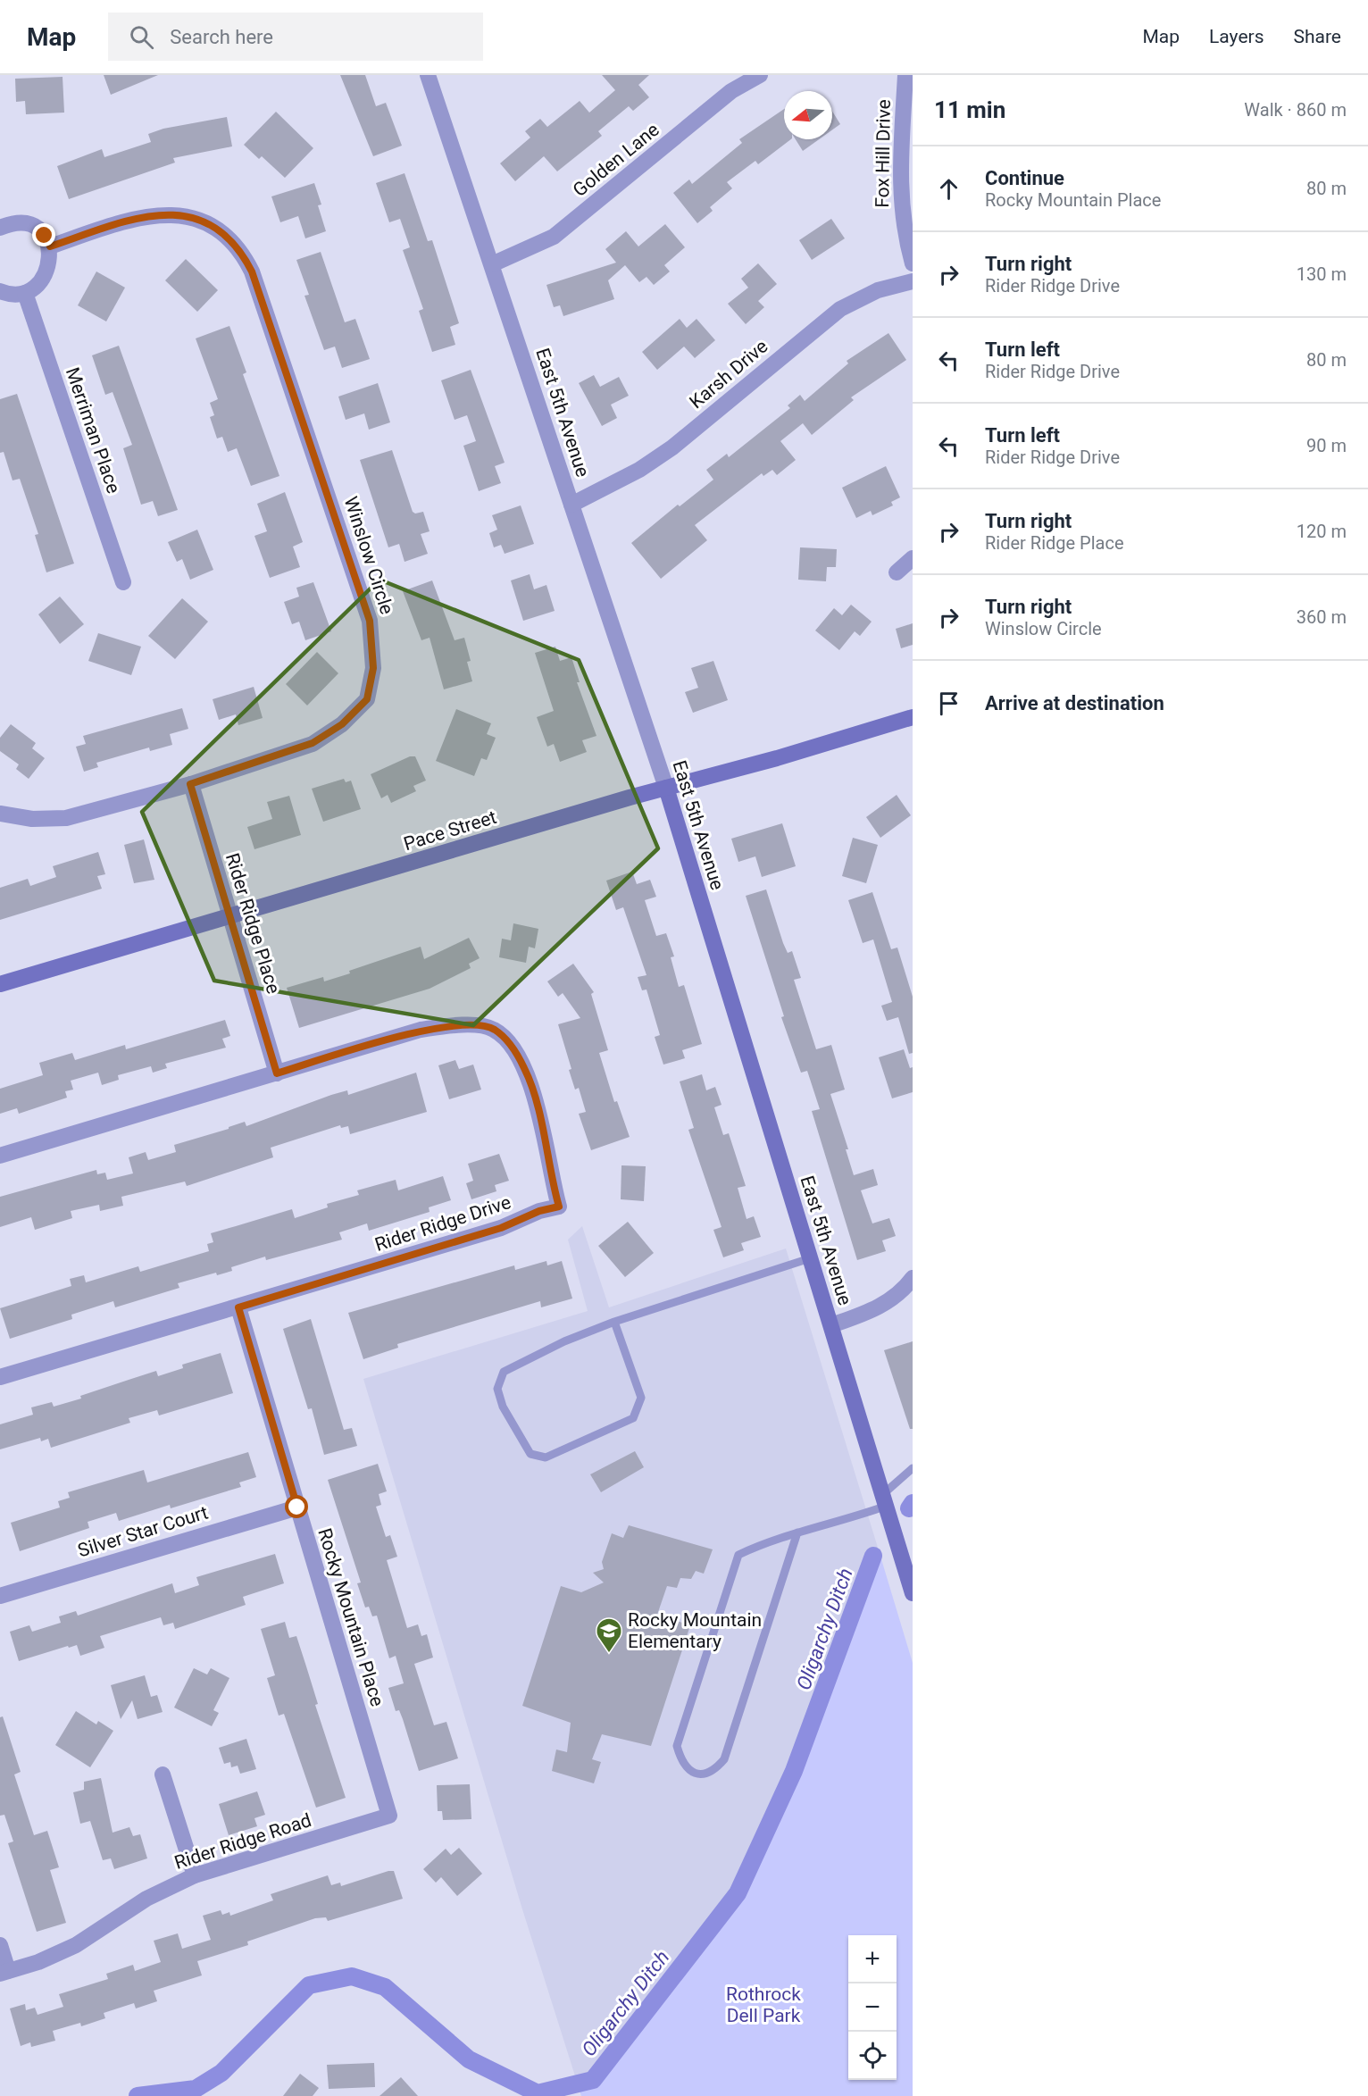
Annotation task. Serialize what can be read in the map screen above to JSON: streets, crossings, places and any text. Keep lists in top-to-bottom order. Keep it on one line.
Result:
{"streets":{"main road":["East 5th Avenue","Pace Street"],"street":["Fox Hill Drive","Golden Lane","Karsh Drive","Merriman Place","Winslow Circle","Rider Ridge Place","Rider Ridge Drive","Silver Star Court","Rocky Mountain Place","Rider Ridge Road"]},"crossings":[["Golden Lane","East 5th Avenue"],["Karsh Drive","East 5th Avenue"],["East 5th Avenue","Pace Street"],["Winslow Circle","Rider Ridge Place"],["Pace Street","Rider Ridge Place"],["Rider Ridge Place","Rider Ridge Drive"],["Rider Ridge Drive","Rocky Mountain Place"],["Silver Star Court","Rocky Mountain Place"],["Rocky Mountain Place","Rider Ridge Road"]],"water":["Oligarchy Ditch"],"parks":["Rothrock Dell Park"],"places":{"school or university":["Rocky Mountain Elementary"]},"north":"left","page":{"header":"Map","search":"Search here","nav":["Map","Layers","Share"],"heading":["11 min","Walk · 860 m"],"list":[["Continue","Rocky Mountain Place","80 m"],["Turn right","Rider Ridge Drive","130 m"],["Turn left","Rider Ridge Drive","80 m"],["Turn left","Rider Ridge Drive","90 m"],["Turn right","Rider Ridge Place","120 m"],["Turn right","Winslow Circle","360 m"],"Arrive at destination"],"map_buttons":["+","−"]}}
